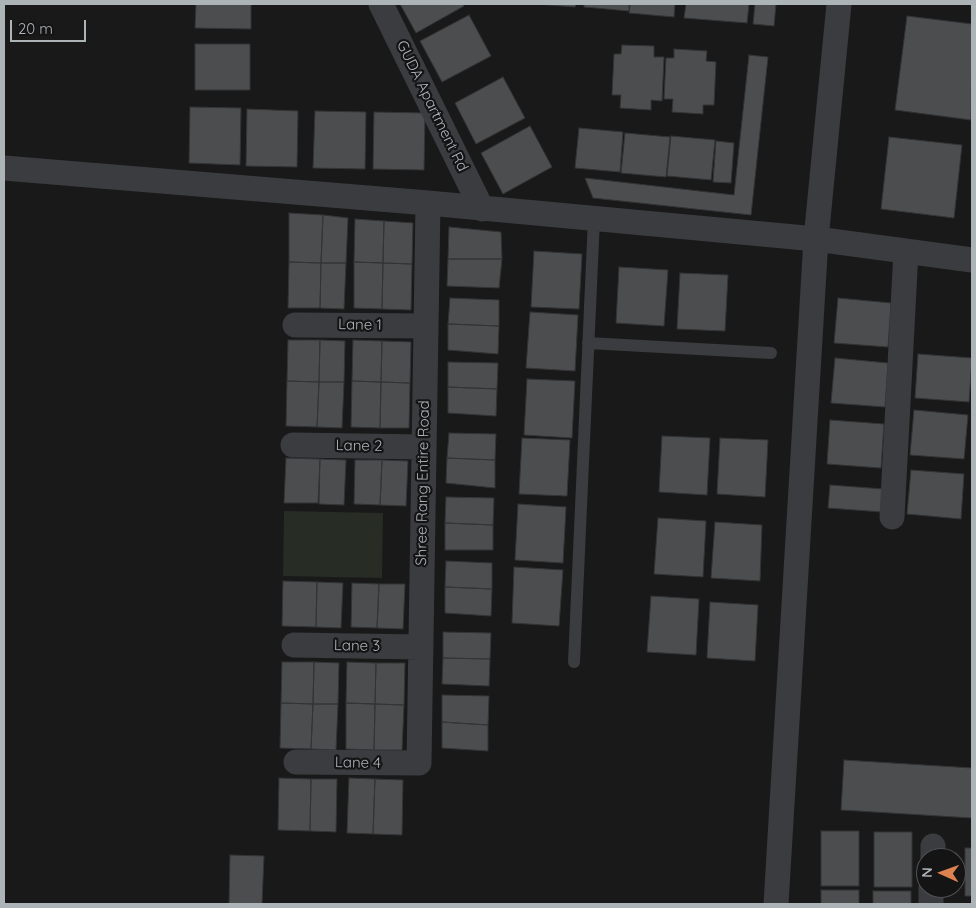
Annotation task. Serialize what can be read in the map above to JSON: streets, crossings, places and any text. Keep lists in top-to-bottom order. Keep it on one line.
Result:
{"streets":{"street":["GUDA Apartment Rd","Lane 1","Lane 2","Shree Rang Entire Road","Lane 3","Lane 4"]},"crossings":[["Lane 1","Shree Rang Entire Road"],["Lane 2","Shree Rang Entire Road"],["Shree Rang Entire Road","Lane 3"],["Shree Rang Entire Road","Lane 4"]],"scale_bar":"20 m","north":"left"}
